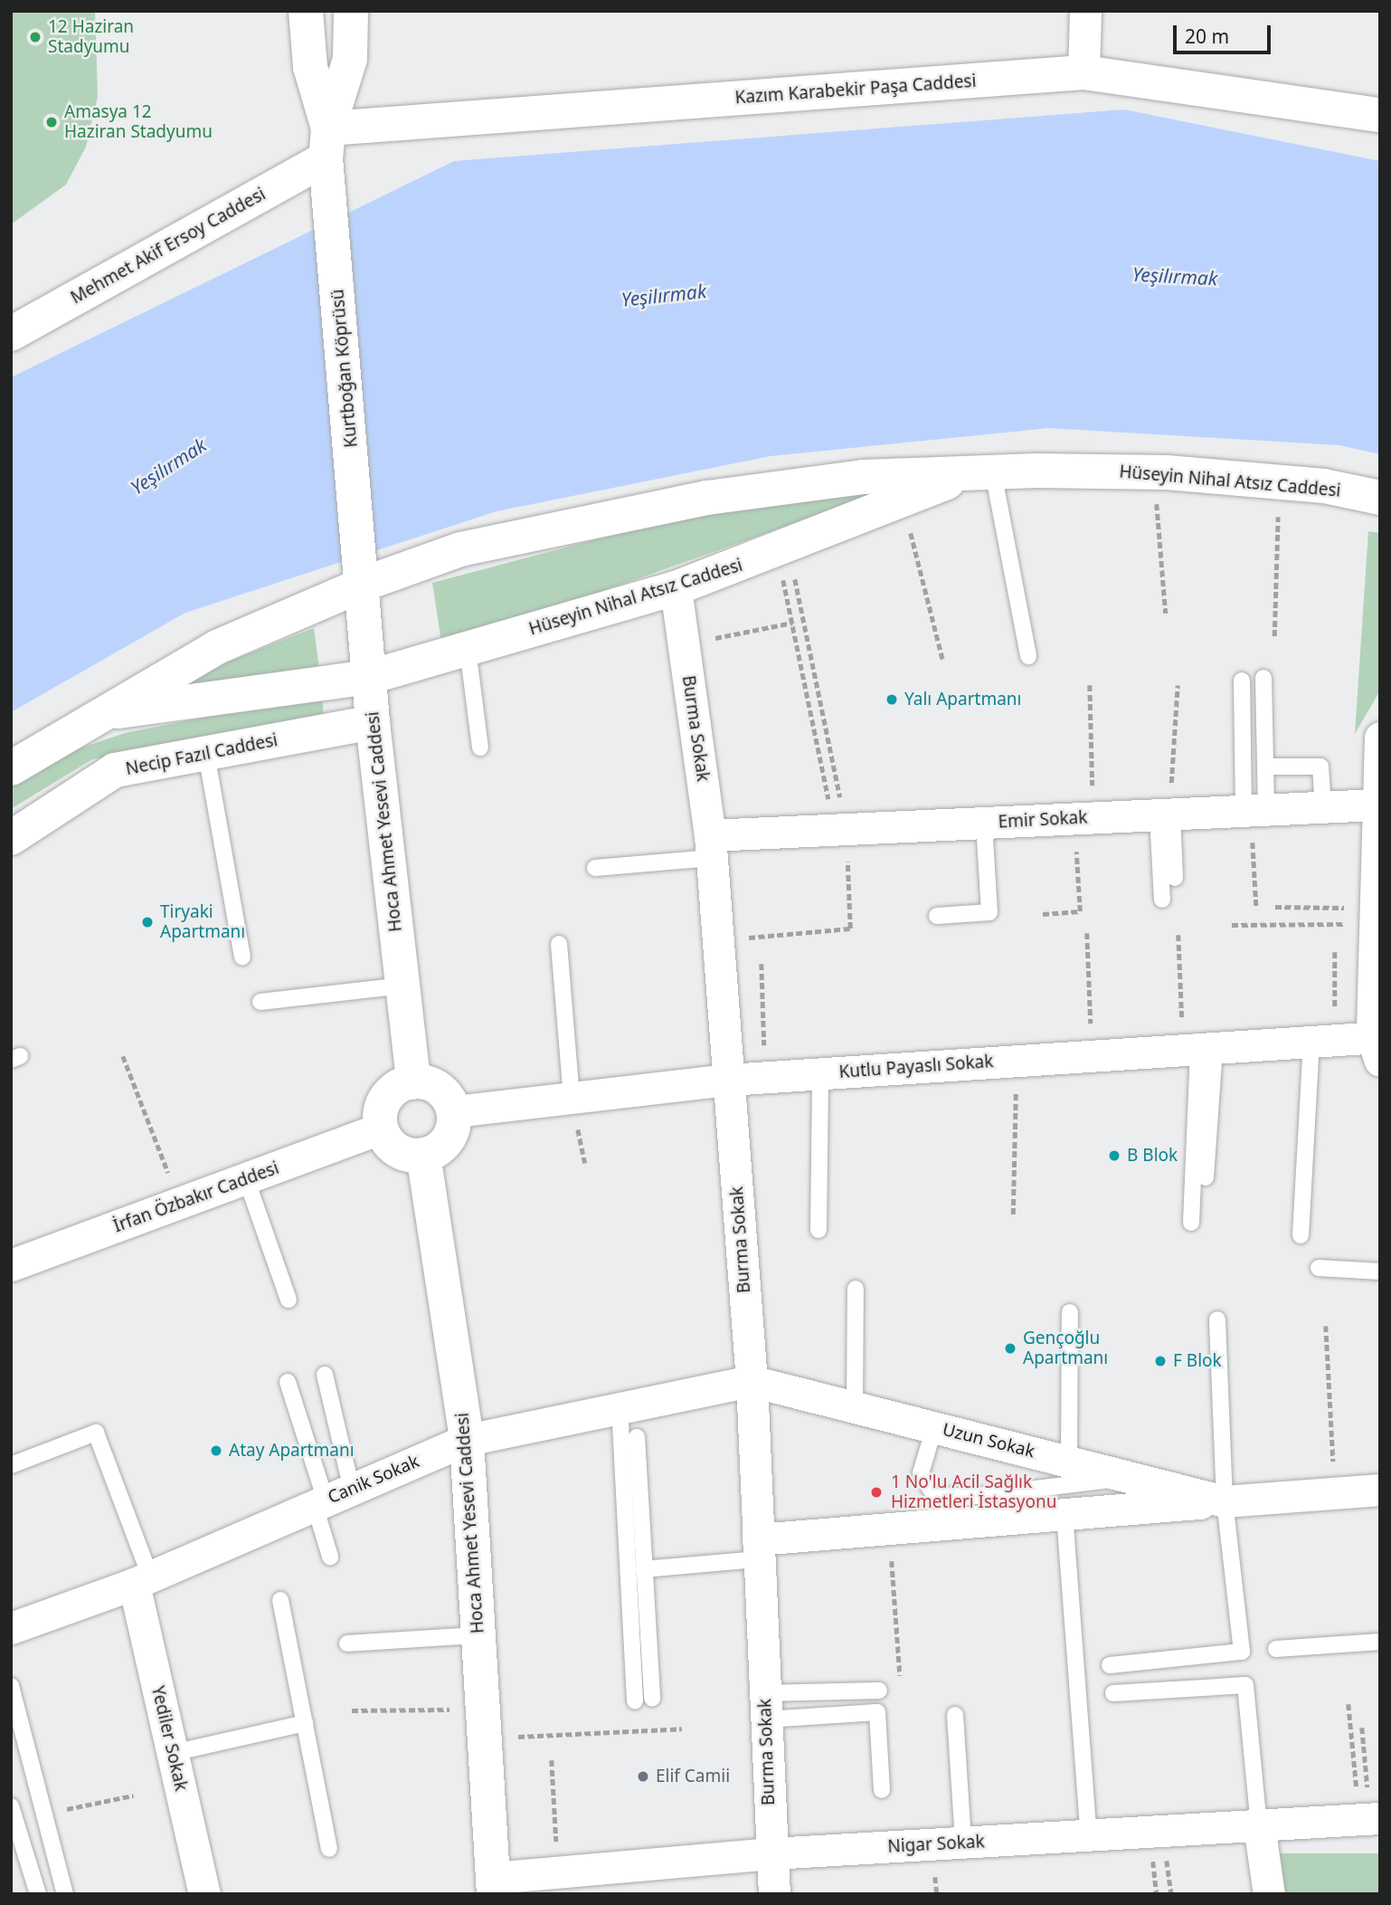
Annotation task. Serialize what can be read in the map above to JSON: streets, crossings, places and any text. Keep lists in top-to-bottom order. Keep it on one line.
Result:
{"streets":{"street":["Kazım Karabekir Paşa Caddesi","Mehmet Akif Ersoy Caddesi","Kurtboğan Köprüsü","Hüseyin Nihal Atsız Caddesi","Burma Sokak","Necip Fazıl Caddesi","Emir Sokak","Hoca Ahmet Yesevi Caddesi","Kutlu Payaslı Sokak","İrfan Özbakır Caddesi","Uzun Sokak","Canik Sokak","Yediler Sokak","Nigar Sokak"]},"crossings":[["Kazım Karabekir Paşa Caddesi","Mehmet Akif Ersoy Caddesi"],["Kazım Karabekir Paşa Caddesi","Kurtboğan Köprüsü"],["Mehmet Akif Ersoy Caddesi","Kurtboğan Köprüsü"],["Kurtboğan Köprüsü","Hüseyin Nihal Atsız Caddesi"],["Kurtboğan Köprüsü","Hoca Ahmet Yesevi Caddesi"],["Hüseyin Nihal Atsız Caddesi","Burma Sokak"],["Hüseyin Nihal Atsız Caddesi","Hoca Ahmet Yesevi Caddesi"],["Burma Sokak","Emir Sokak"],["Burma Sokak","Kutlu Payaslı Sokak"],["Burma Sokak","Uzun Sokak"],["Burma Sokak","Canik Sokak"],["Burma Sokak","Nigar Sokak"],["Necip Fazıl Caddesi","Hoca Ahmet Yesevi Caddesi"],["Hoca Ahmet Yesevi Caddesi","Kutlu Payaslı Sokak"],["Hoca Ahmet Yesevi Caddesi","İrfan Özbakır Caddesi"],["Hoca Ahmet Yesevi Caddesi","Canik Sokak"],["Hoca Ahmet Yesevi Caddesi","Nigar Sokak"],["Kutlu Payaslı Sokak","İrfan Özbakır Caddesi"],["Uzun Sokak","Canik Sokak"],["Canik Sokak","Yediler Sokak"]],"water":["Yeşilırmak"],"places":["12 Haziran Stadyumu","Amasya 12 Haziran Stadyumu","Yalı Apartmanı","Tiryaki Apartmanı","B Blok","Gençoğlu Apartmanı","F Blok","Atay Apartmanı","1 No'lu Acil Sağlık Hizmetleri İstasyonu","Elif Camii"],"scale_bar":"20 m"}
